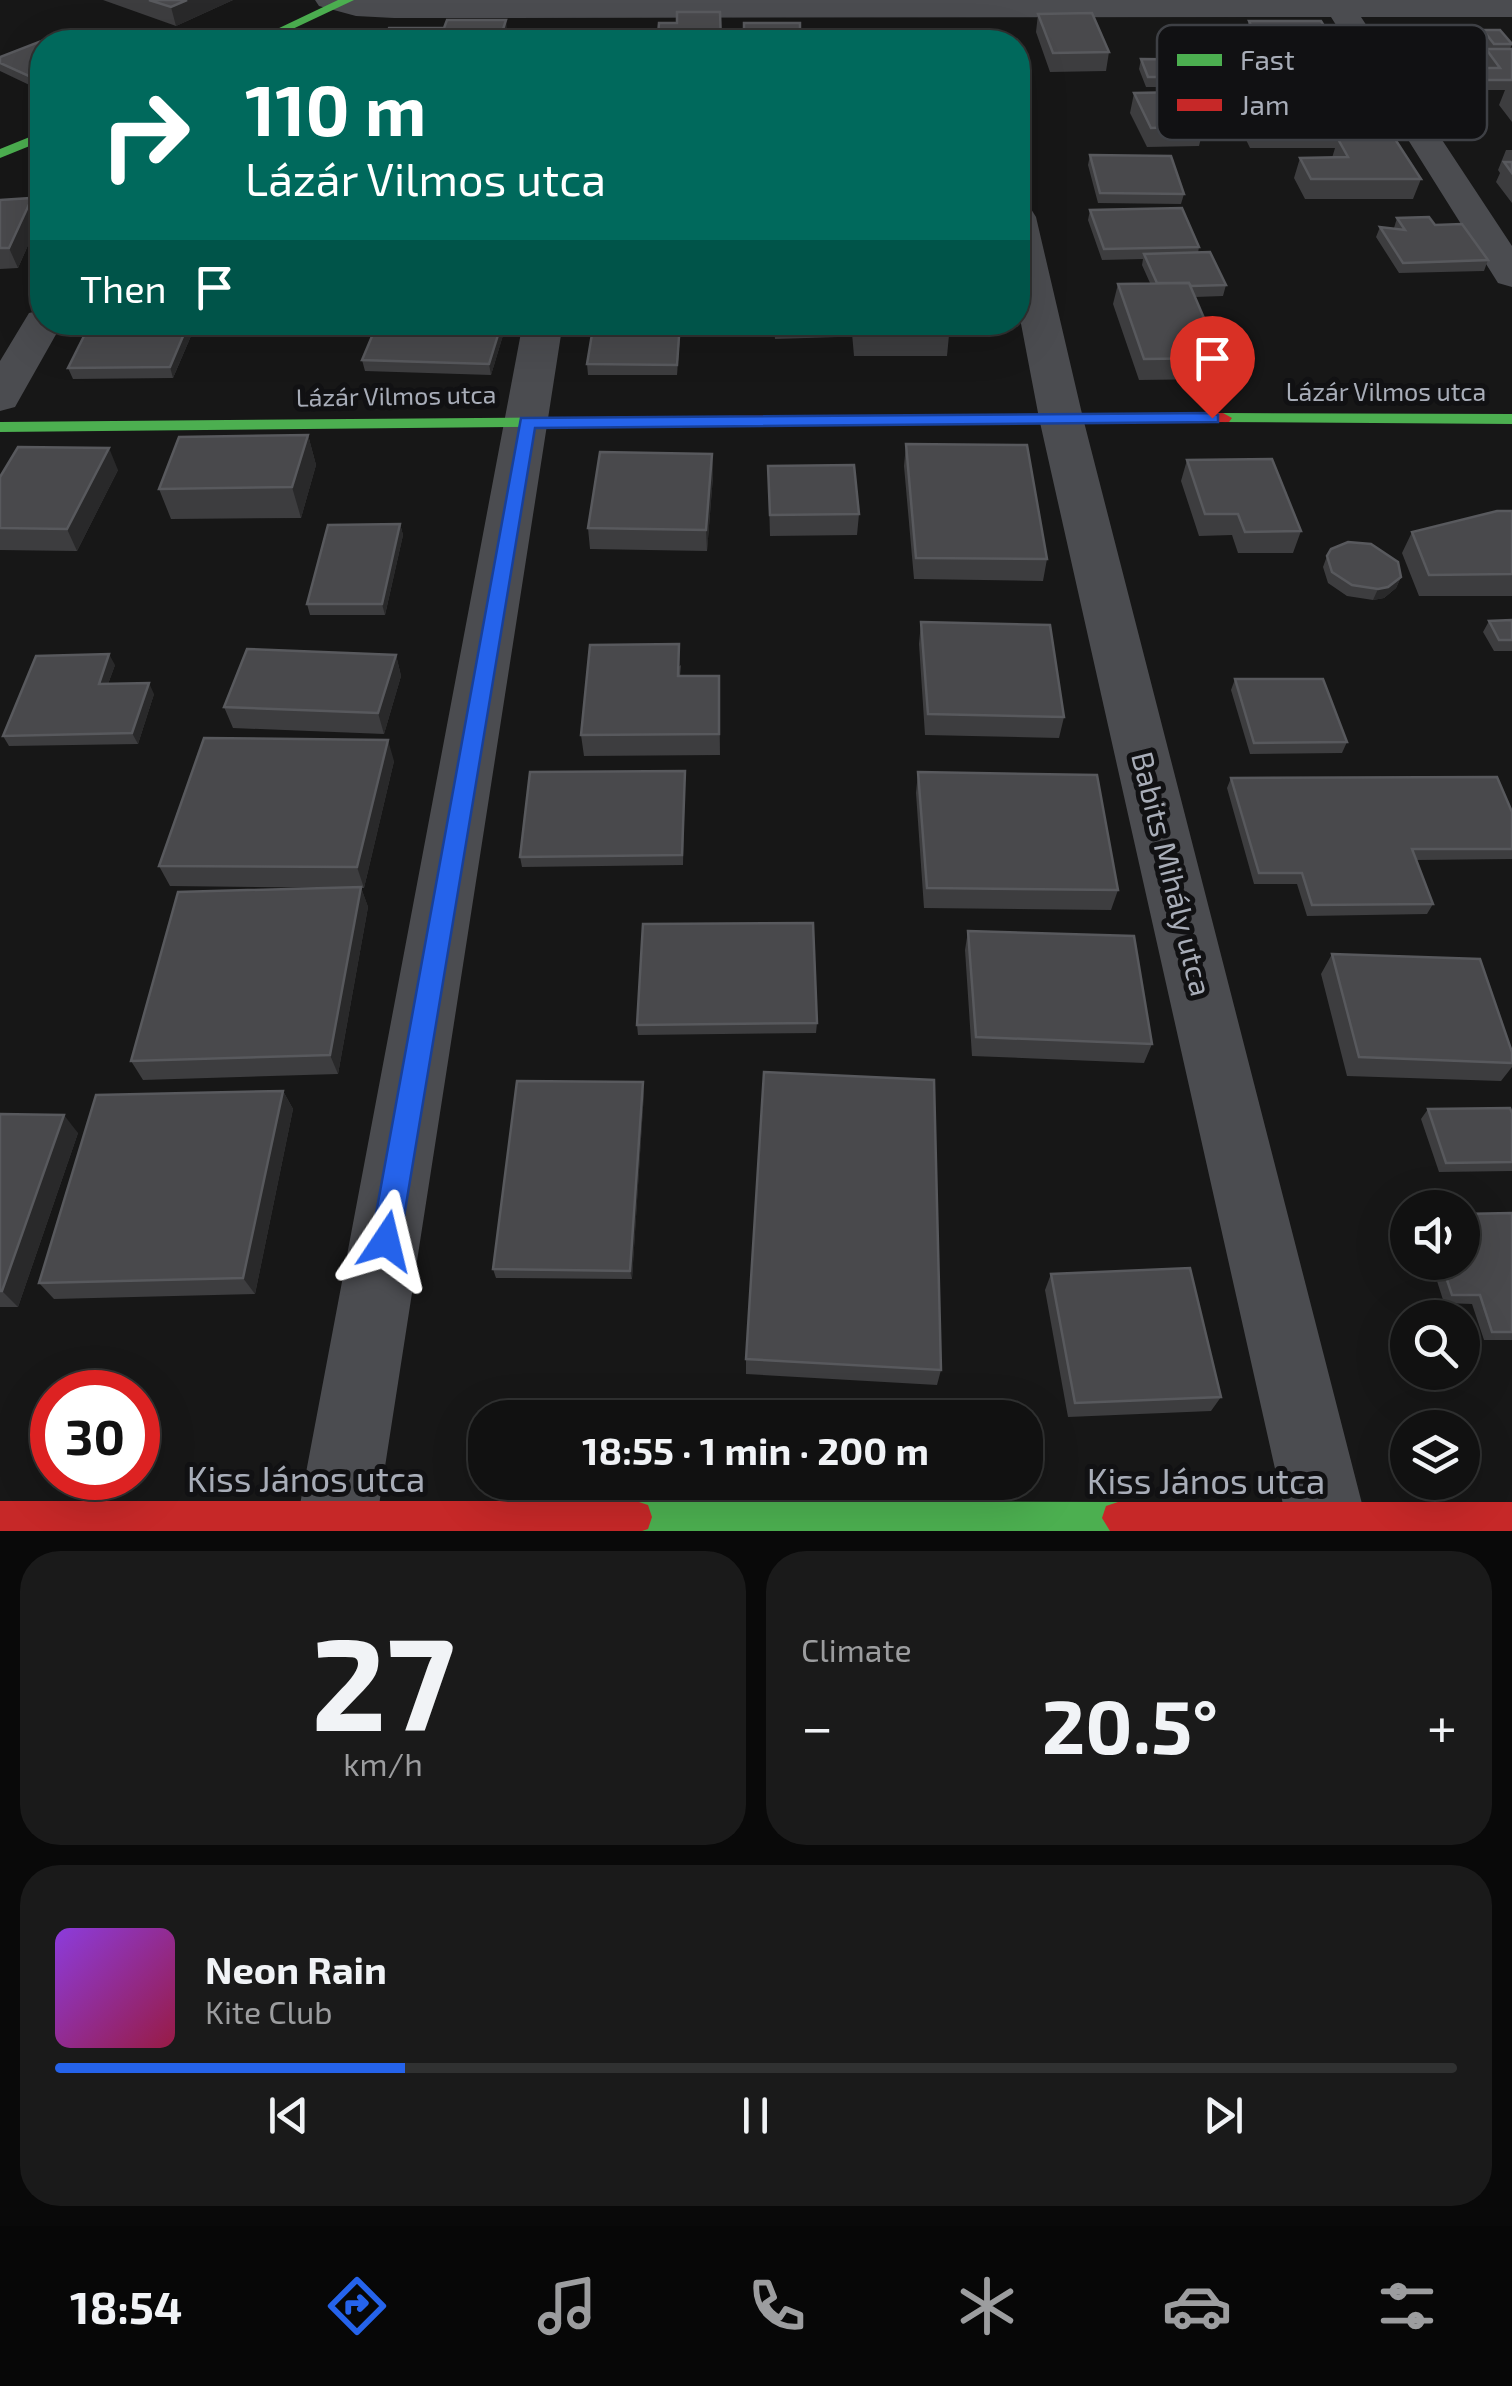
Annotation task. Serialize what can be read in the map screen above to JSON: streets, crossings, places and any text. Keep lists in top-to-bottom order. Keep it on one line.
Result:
{"streets":{"street":["Lázár Vilmos utca","Babits Mihály utca","Kiss János utca"]},"crossings":[["Lázár Vilmos utca","Babits Mihály utca"],["Babits Mihály utca","Kiss János utca"]],"legend":["Fast","Jam"],"page":{"turn":["110 m","Lázár Vilmos utca"],"then":"Then","limit":"30","trip":"18:55 · 1 min · 200 m","tile":[["27","km/h"],"Climate"],"heat":["−","20.5°","+"],"song":["Neon Rain","Kite Club"],"tabs":"18:54"}}
